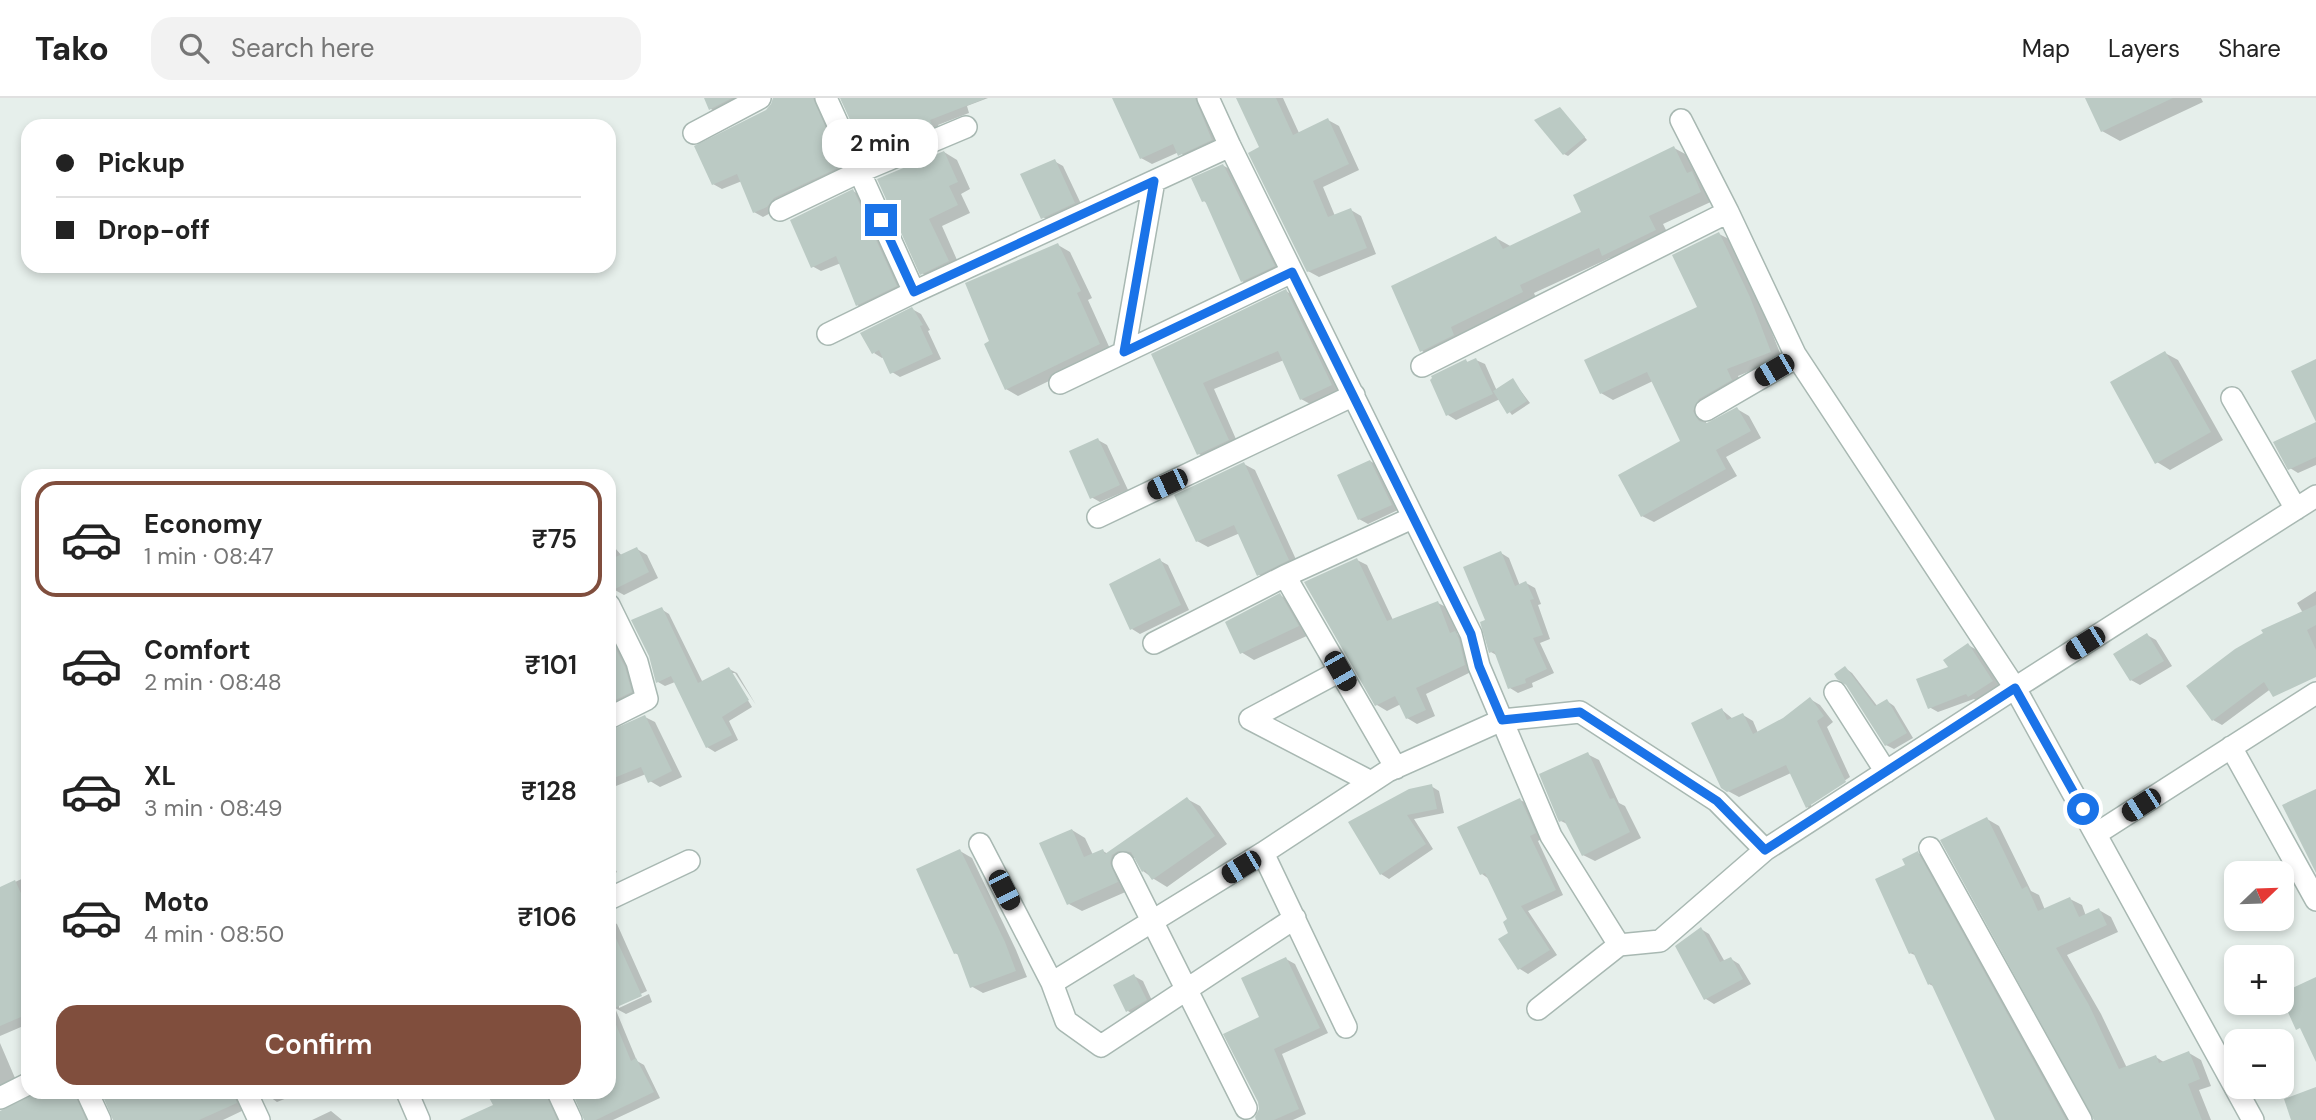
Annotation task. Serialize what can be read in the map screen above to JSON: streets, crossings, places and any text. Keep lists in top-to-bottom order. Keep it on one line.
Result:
{"north":"top right","page":{"header":"Tako","search":"Search here","nav":["Map","Layers","Share"],"bubble":"2 min","banner":["Pickup","Drop-off"],"list":[{"name":"Economy","note":"1 min · 08:47","value":"₹75"},{"name":"Comfort","note":"2 min · 08:48","value":"₹101"},{"name":"XL","note":"3 min · 08:49","value":"₹128"},{"name":"Moto","note":"4 min · 08:50","value":"₹106"}],"map_buttons":["+","−"],"buttons":"Confirm"}}
